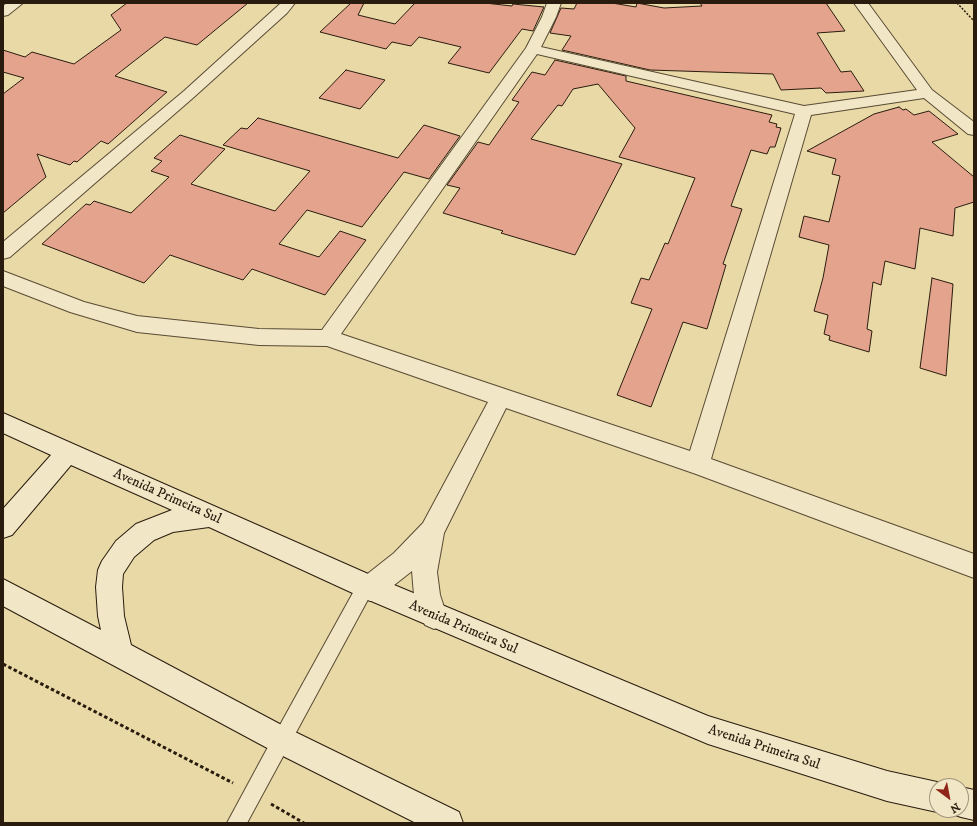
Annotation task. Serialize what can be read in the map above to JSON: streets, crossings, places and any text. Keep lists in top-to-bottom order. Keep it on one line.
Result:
{"streets":{"street":["Avenida Primeira Sul"]},"north":"bottom right"}
